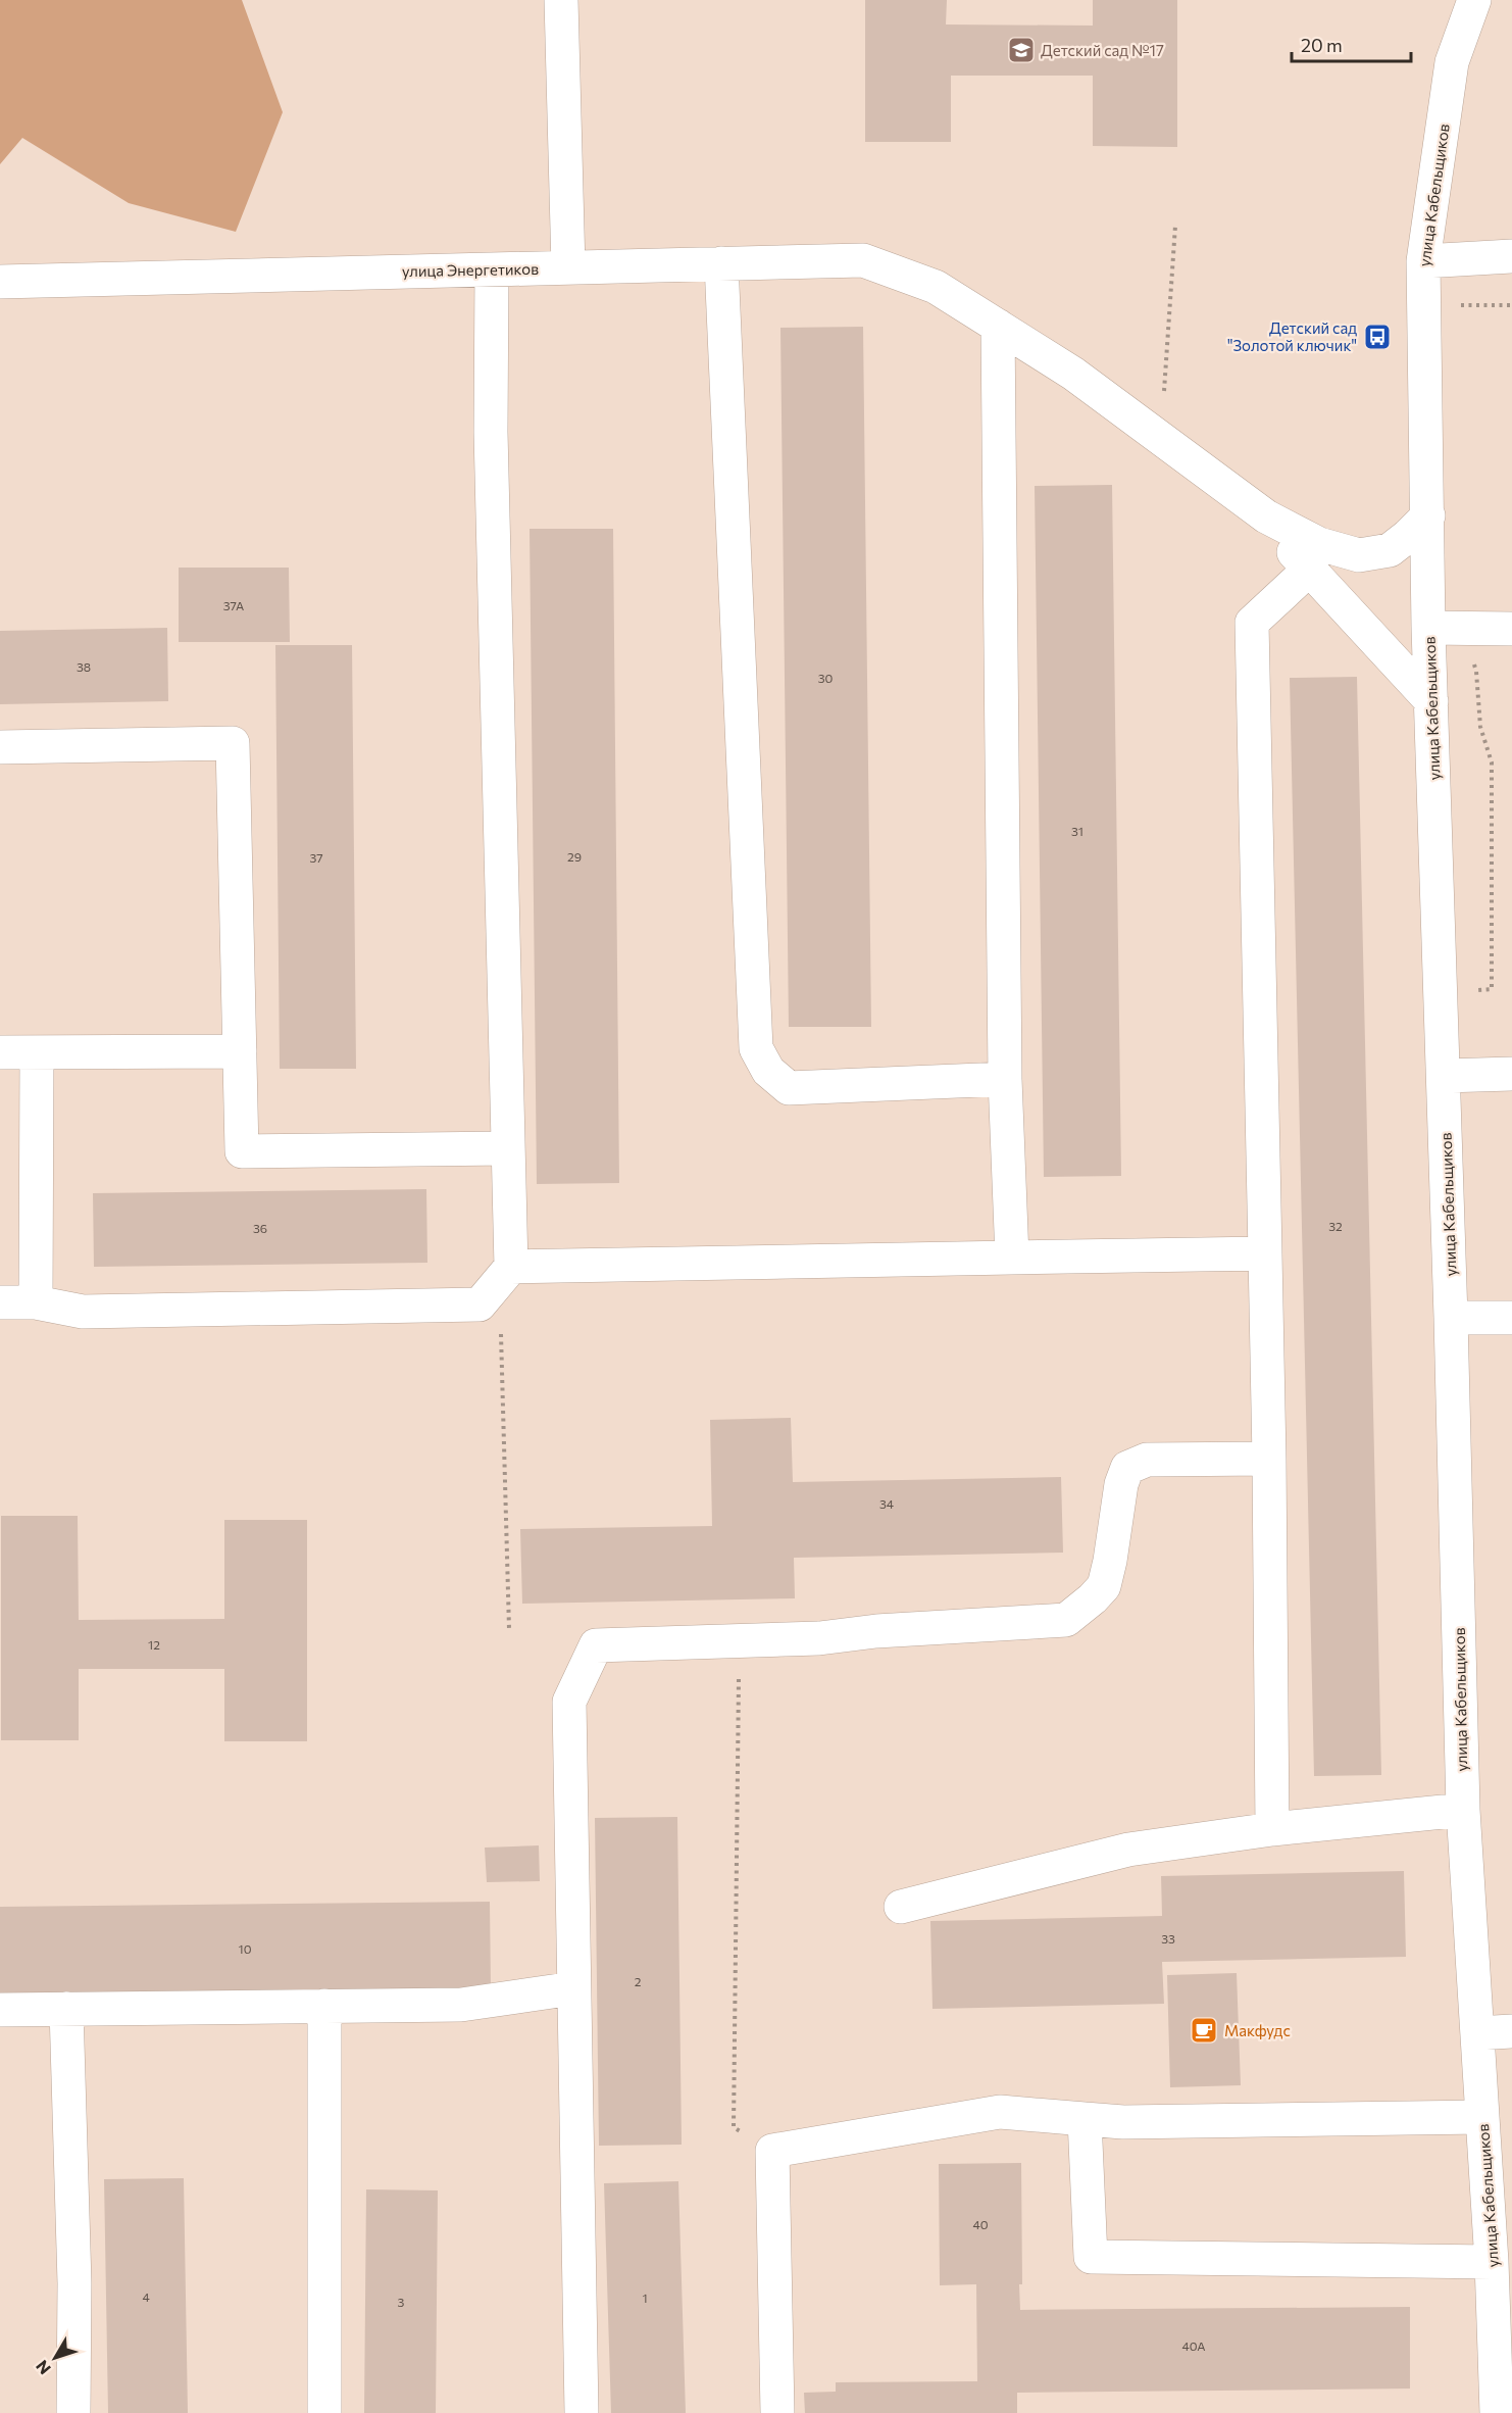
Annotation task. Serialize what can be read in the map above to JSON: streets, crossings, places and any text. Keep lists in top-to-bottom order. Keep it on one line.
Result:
{"streets":{"street":["улица Кабельщиков","улица Энергетиков"]},"places":{"school or university":["Детский сад №17"],"bus stop":["Детский сад \"Золотой ключик\""],"cafe":["Макфудс"]},"house_numbers":["37А","38","30","31","29","37","32","36","34","12","33","10","2","40","4","1","3","40А"],"scale_bar":"20 m","north":"bottom left"}
